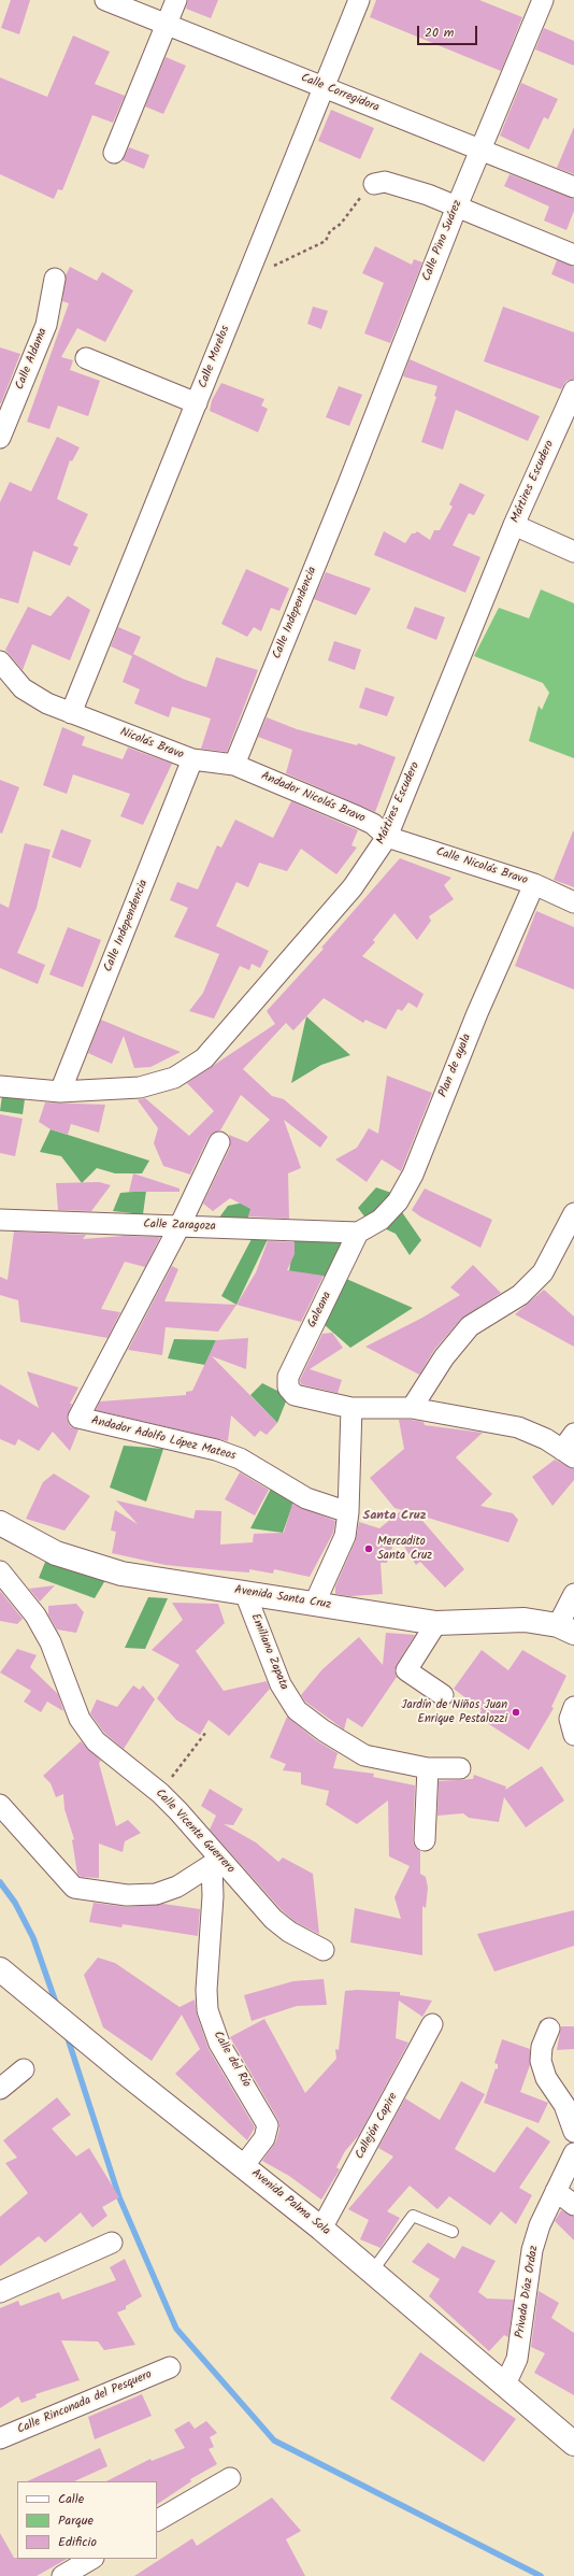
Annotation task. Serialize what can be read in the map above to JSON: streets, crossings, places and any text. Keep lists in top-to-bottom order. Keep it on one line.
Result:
{"streets":{"street":["Calle Corregidora","Calle Pino Suárez","Calle Morelos","Calle Aldama","Mártires Escudero","Calle Independencia","Nicolás Bravo","Andador Nicolás Bravo","Calle Nicolás Bravo","Plan de ayala","Calle Zaragoza","Galeana","Andador Adolfo López Mateos","Avenida Santa Cruz","Emiliano Zapata","Calle Vicente Guerrero","Calle del Río","Callejón Capire","Avenida Palma Sola","Privada Díaz Ordaz","Calle Rinconada del Pesquero"]},"crossings":[["Calle Corregidora","Calle Pino Suárez"],["Calle Corregidora","Calle Morelos"],["Calle Pino Suárez","Calle Independencia"],["Calle Morelos","Nicolás Bravo"],["Mártires Escudero","Calle Independencia"],["Mártires Escudero","Andador Nicolás Bravo"],["Mártires Escudero","Calle Nicolás Bravo"],["Calle Independencia","Nicolás Bravo"],["Calle Independencia","Andador Nicolás Bravo"],["Nicolás Bravo","Andador Nicolás Bravo"],["Andador Nicolás Bravo","Calle Nicolás Bravo"],["Calle Nicolás Bravo","Plan de ayala"],["Plan de ayala","Calle Zaragoza"],["Plan de ayala","Galeana"],["Calle Zaragoza","Galeana"],["Calle Zaragoza","Andador Adolfo López Mateos"],["Avenida Santa Cruz","Emiliano Zapata"],["Calle Vicente Guerrero","Calle del Río"],["Calle del Río","Avenida Palma Sola"],["Callejón Capire","Avenida Palma Sola"],["Avenida Palma Sola","Privada Díaz Ordaz"]],"districts":["Santa Cruz"],"places":["Mercadito Santa Cruz","Jardín de Niños Juan Enrique Pestalozzi"],"legend":["Calle","Parque","Edificio"],"scale_bar":"20 m"}
